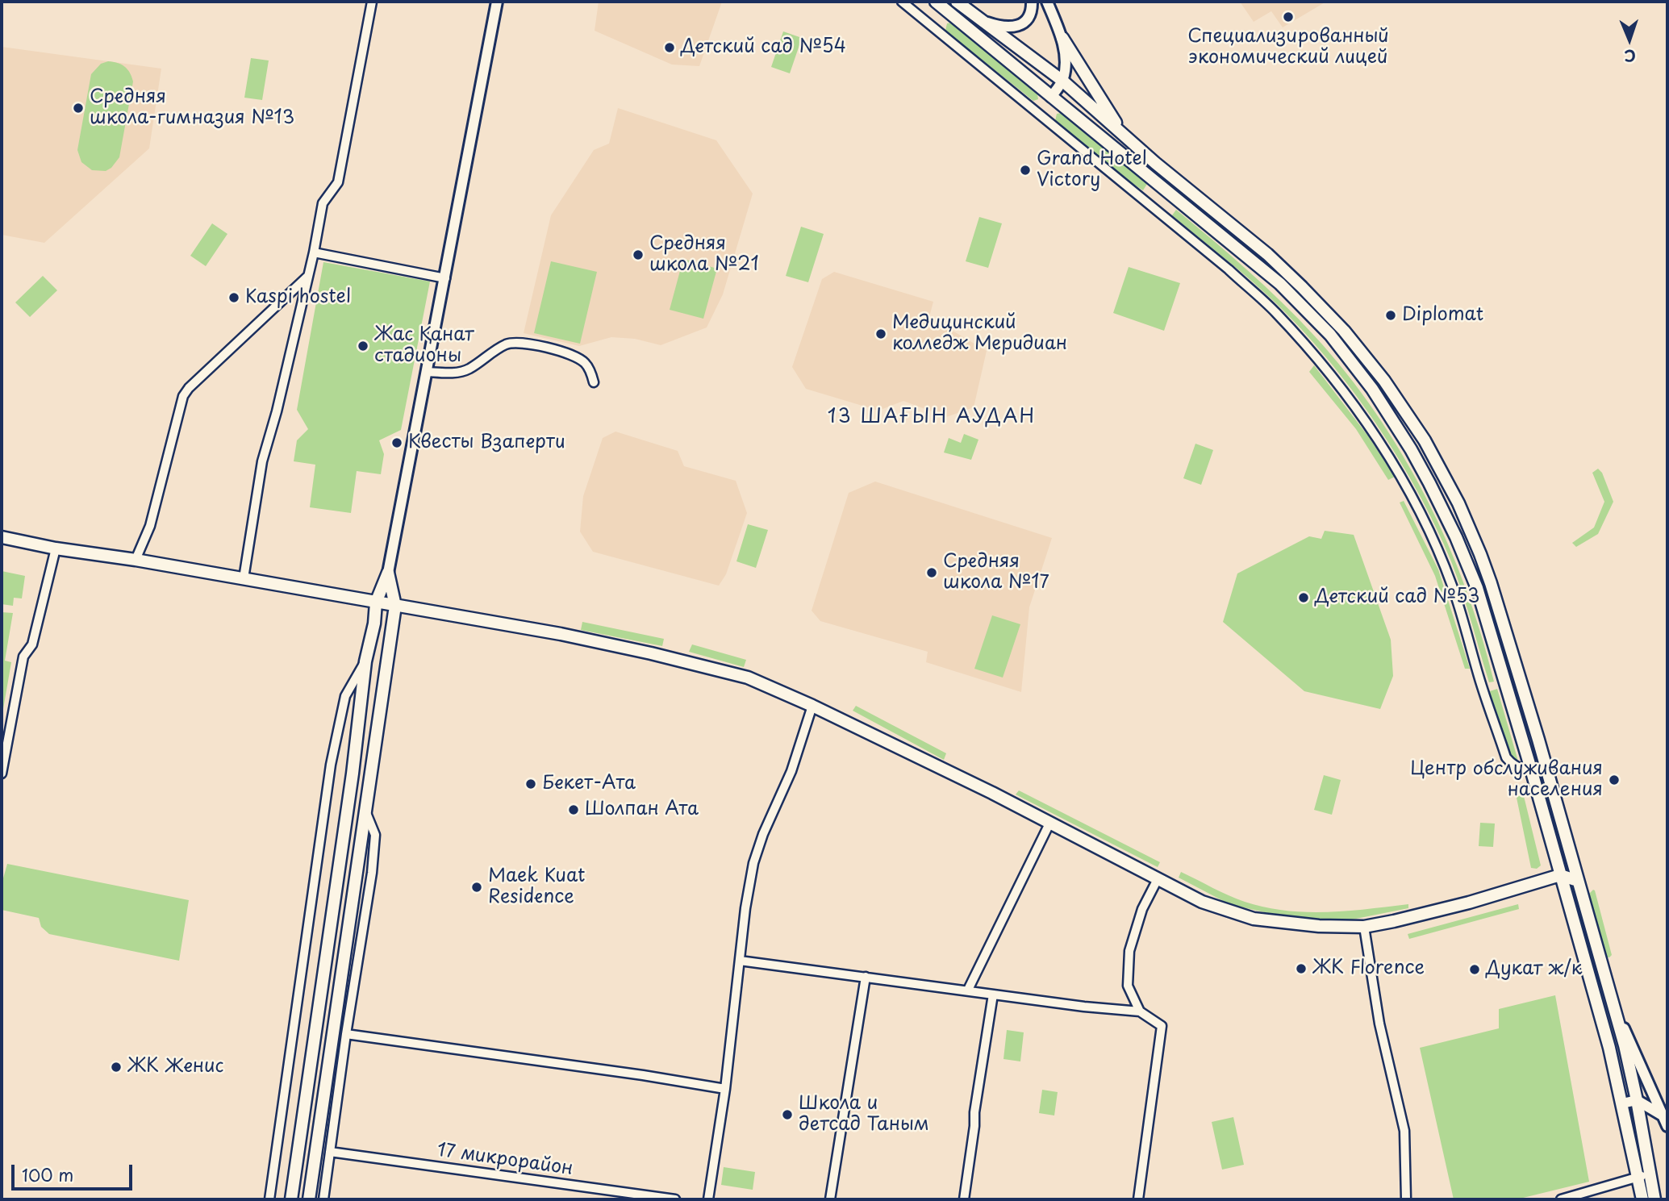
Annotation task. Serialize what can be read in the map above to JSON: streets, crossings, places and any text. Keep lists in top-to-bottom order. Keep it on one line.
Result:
{"streets":{"street":["17 микрорайон"]},"districts":["13 ШАҒЫН АУДАН"],"places":["Специализированный экономический лицей","Детский сад №54","Средняя школа-гимназия №13","Grand Hotel Victory","Средняя школа №21","Kaspi hostel","Diplomat","Медицинский колледж Меридиан","Жас Қанат стадионы","Квесты Взаперти","Средняя школа №17","Детский сад №53","Центр обслуживания населения","Бекет-Ата","Шолпан Ата","Maek Kuat Residence","ЖК Florence","Дукат ж/к","ЖК Женис","Школа и детсад Таным"],"scale_bar":"100 m","north":"bottom"}
